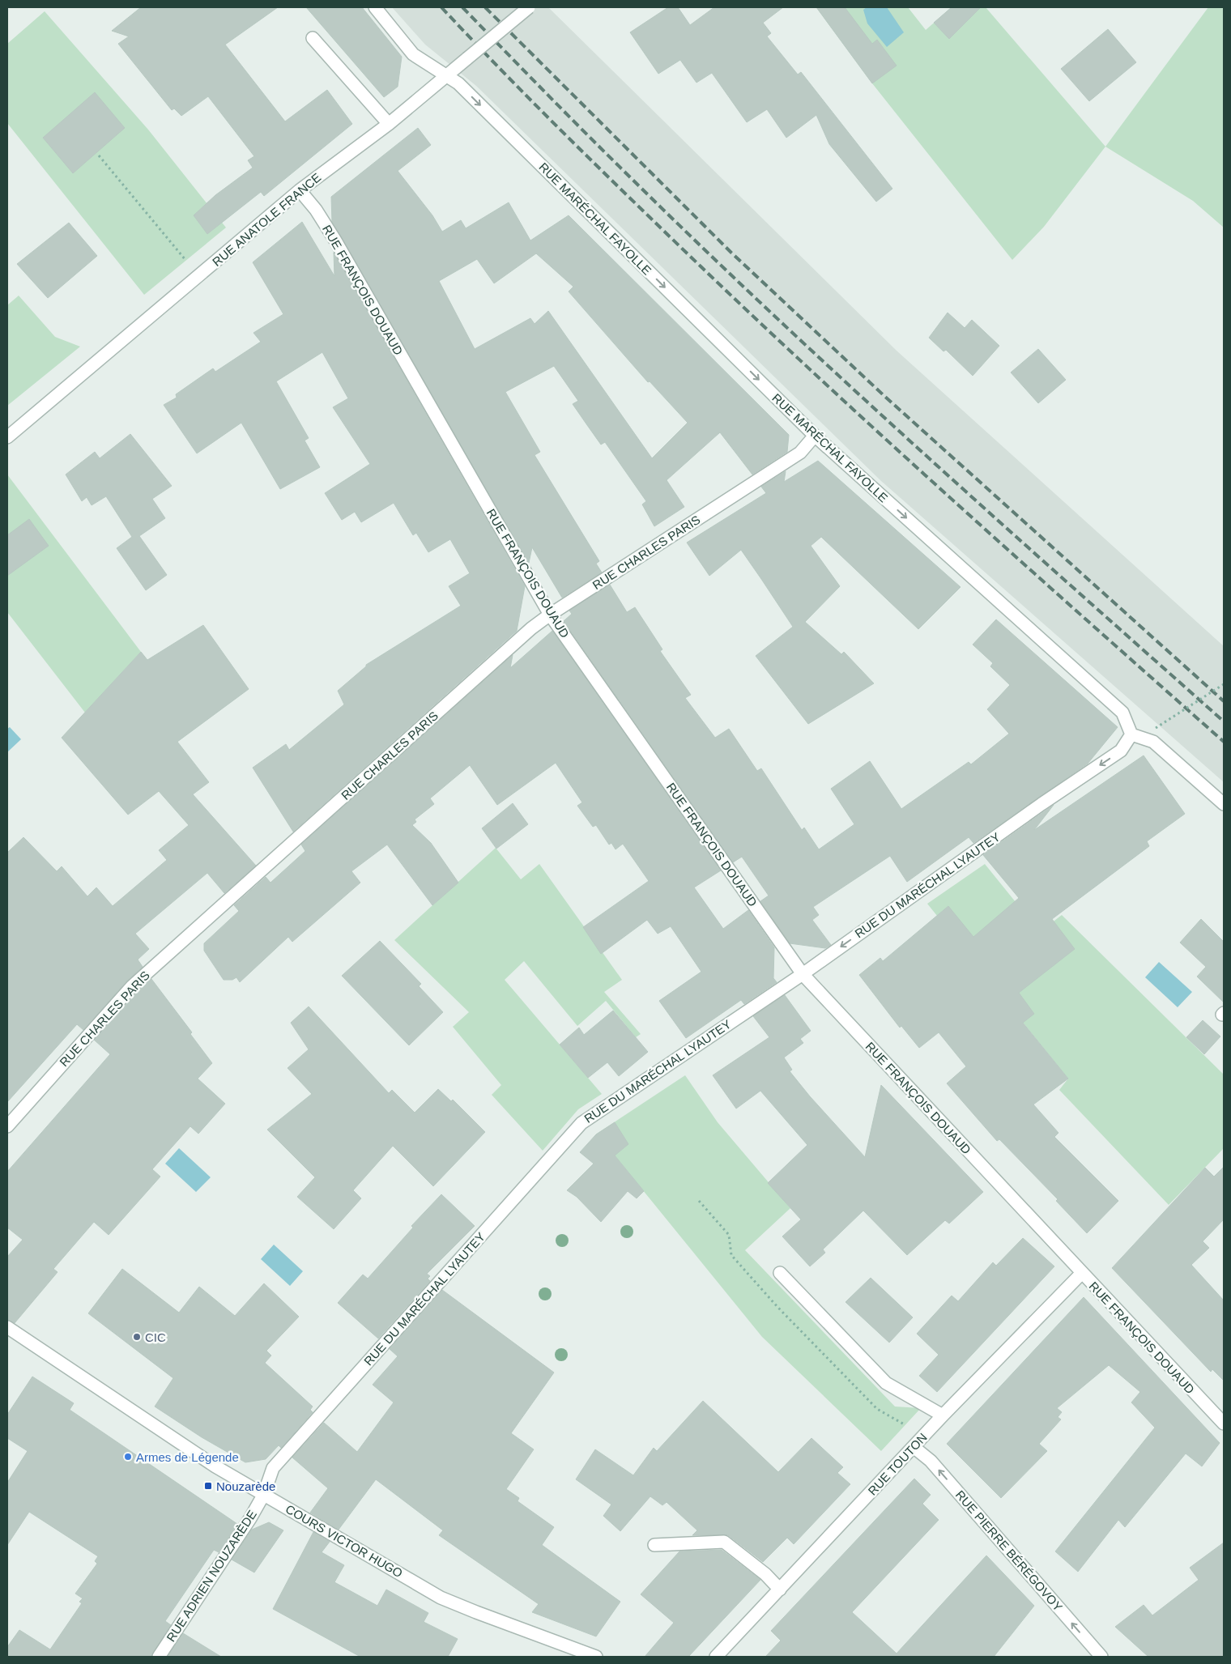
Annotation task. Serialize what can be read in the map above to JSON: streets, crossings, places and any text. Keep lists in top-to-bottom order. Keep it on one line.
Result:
{"streets":{"street":["RUE MARÉCHAL FAYOLLE","RUE ANATOLE FRANCE","RUE FRANÇOIS DOUAUD","RUE CHARLES PARIS","RUE DU MARÉCHAL LYAUTEY","RUE TOUTON","COURS VICTOR HUGO","RUE PIERRE BÉRÉGOVOY","RUE ADRIEN NOUZARÈDE"]},"crossings":[["RUE MARÉCHAL FAYOLLE","RUE ANATOLE FRANCE"],["RUE MARÉCHAL FAYOLLE","RUE CHARLES PARIS"],["RUE MARÉCHAL FAYOLLE","RUE DU MARÉCHAL LYAUTEY"],["RUE ANATOLE FRANCE","RUE FRANÇOIS DOUAUD"],["RUE FRANÇOIS DOUAUD","RUE CHARLES PARIS"],["RUE FRANÇOIS DOUAUD","RUE DU MARÉCHAL LYAUTEY"],["RUE FRANÇOIS DOUAUD","RUE TOUTON"],["RUE DU MARÉCHAL LYAUTEY","COURS VICTOR HUGO"],["RUE DU MARÉCHAL LYAUTEY","RUE ADRIEN NOUZARÈDE"],["RUE TOUTON","RUE PIERRE BÉRÉGOVOY"],["COURS VICTOR HUGO","RUE ADRIEN NOUZARÈDE"]],"one_way":["RUE MARÉCHAL FAYOLLE","RUE PIERRE BÉRÉGOVOY"],"places":{"other":["CIC","Armes de Légende"],"transit":["Nouzarède"]}}
